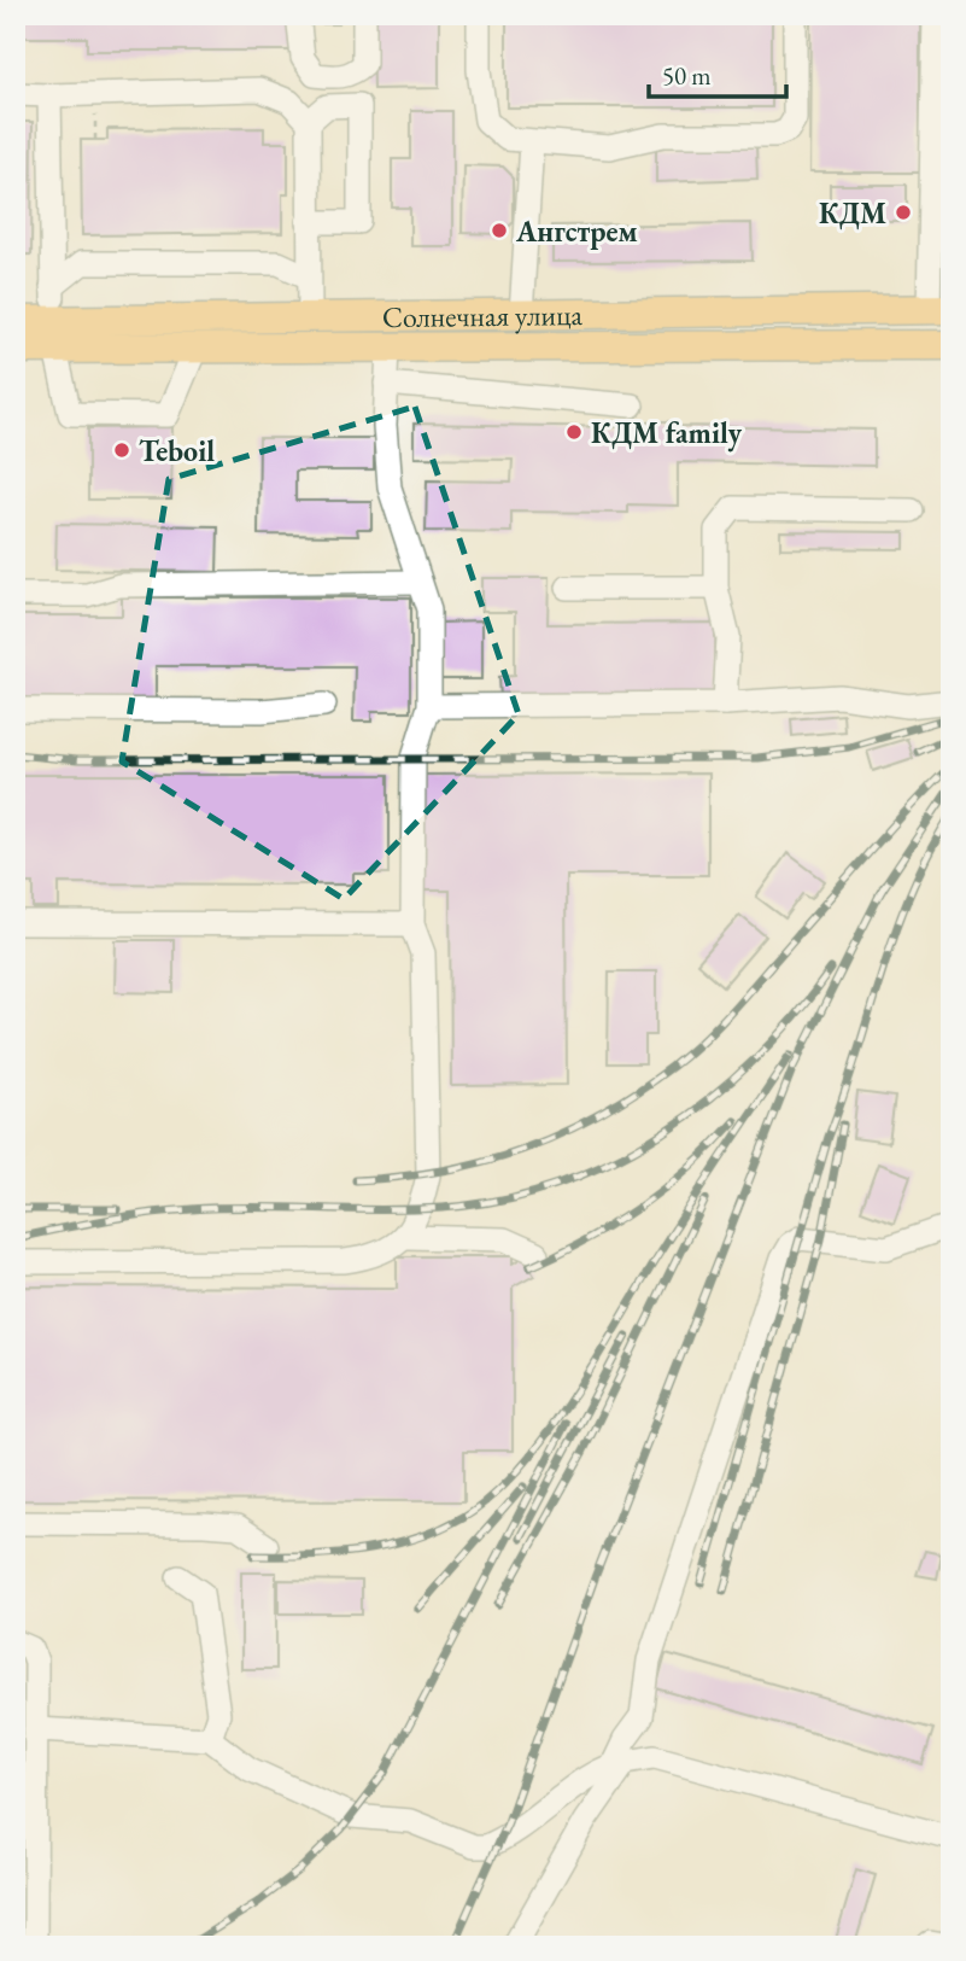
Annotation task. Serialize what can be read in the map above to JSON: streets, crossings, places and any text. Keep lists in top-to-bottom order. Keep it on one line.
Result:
{"streets":{"main road":["Солнечная улица"]},"places":["КДМ","Ангстрем","КДМ family","Teboil"],"scale_bar":"50 m"}
